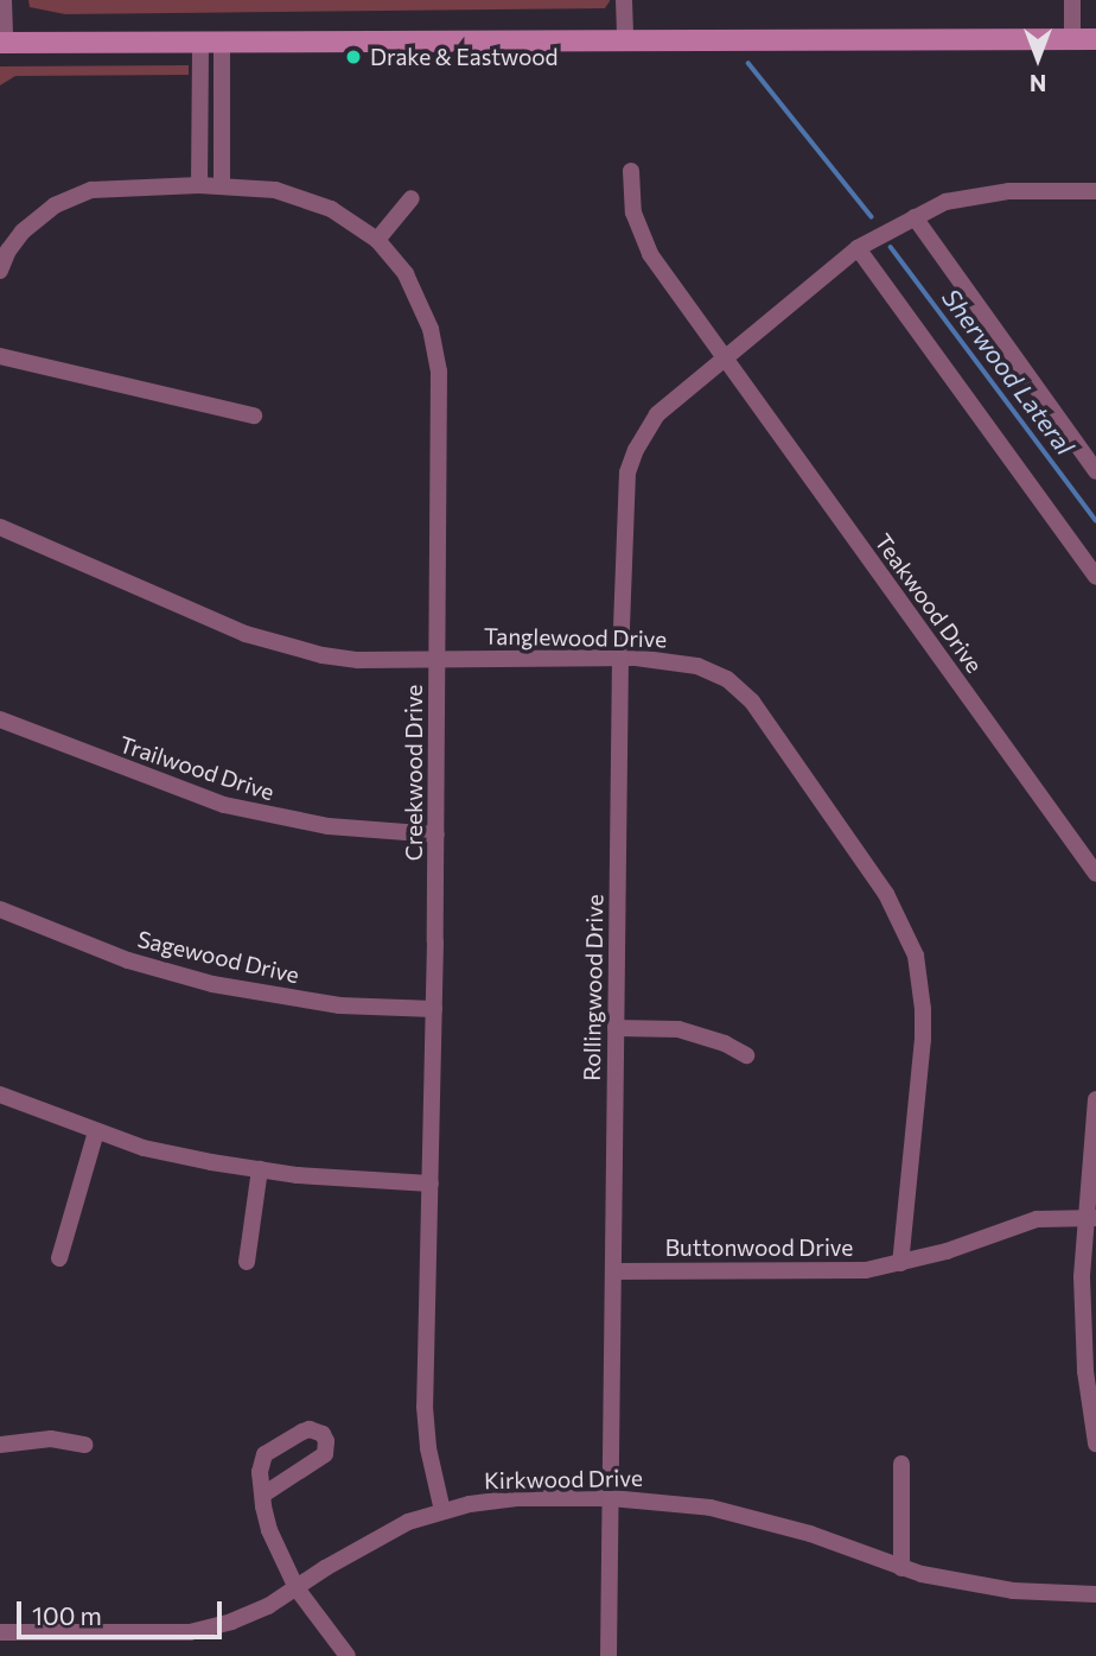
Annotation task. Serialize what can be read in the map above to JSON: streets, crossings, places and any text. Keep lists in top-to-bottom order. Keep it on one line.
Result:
{"streets":{"street":["Teakwood Drive","Tanglewood Drive","Trailwood Drive","Creekwood Drive","Sagewood Drive","Rollingwood Drive","Buttonwood Drive","Kirkwood Drive"]},"crossings":[["Teakwood Drive","Rollingwood Drive"],["Tanglewood Drive","Creekwood Drive"],["Tanglewood Drive","Rollingwood Drive"],["Tanglewood Drive","Buttonwood Drive"],["Trailwood Drive","Creekwood Drive"],["Creekwood Drive","Sagewood Drive"],["Creekwood Drive","Kirkwood Drive"],["Rollingwood Drive","Buttonwood Drive"],["Rollingwood Drive","Kirkwood Drive"]],"water":["Sherwood Lateral"],"places":["Drake & Eastwood"],"scale_bar":"100 m","north":"bottom"}
